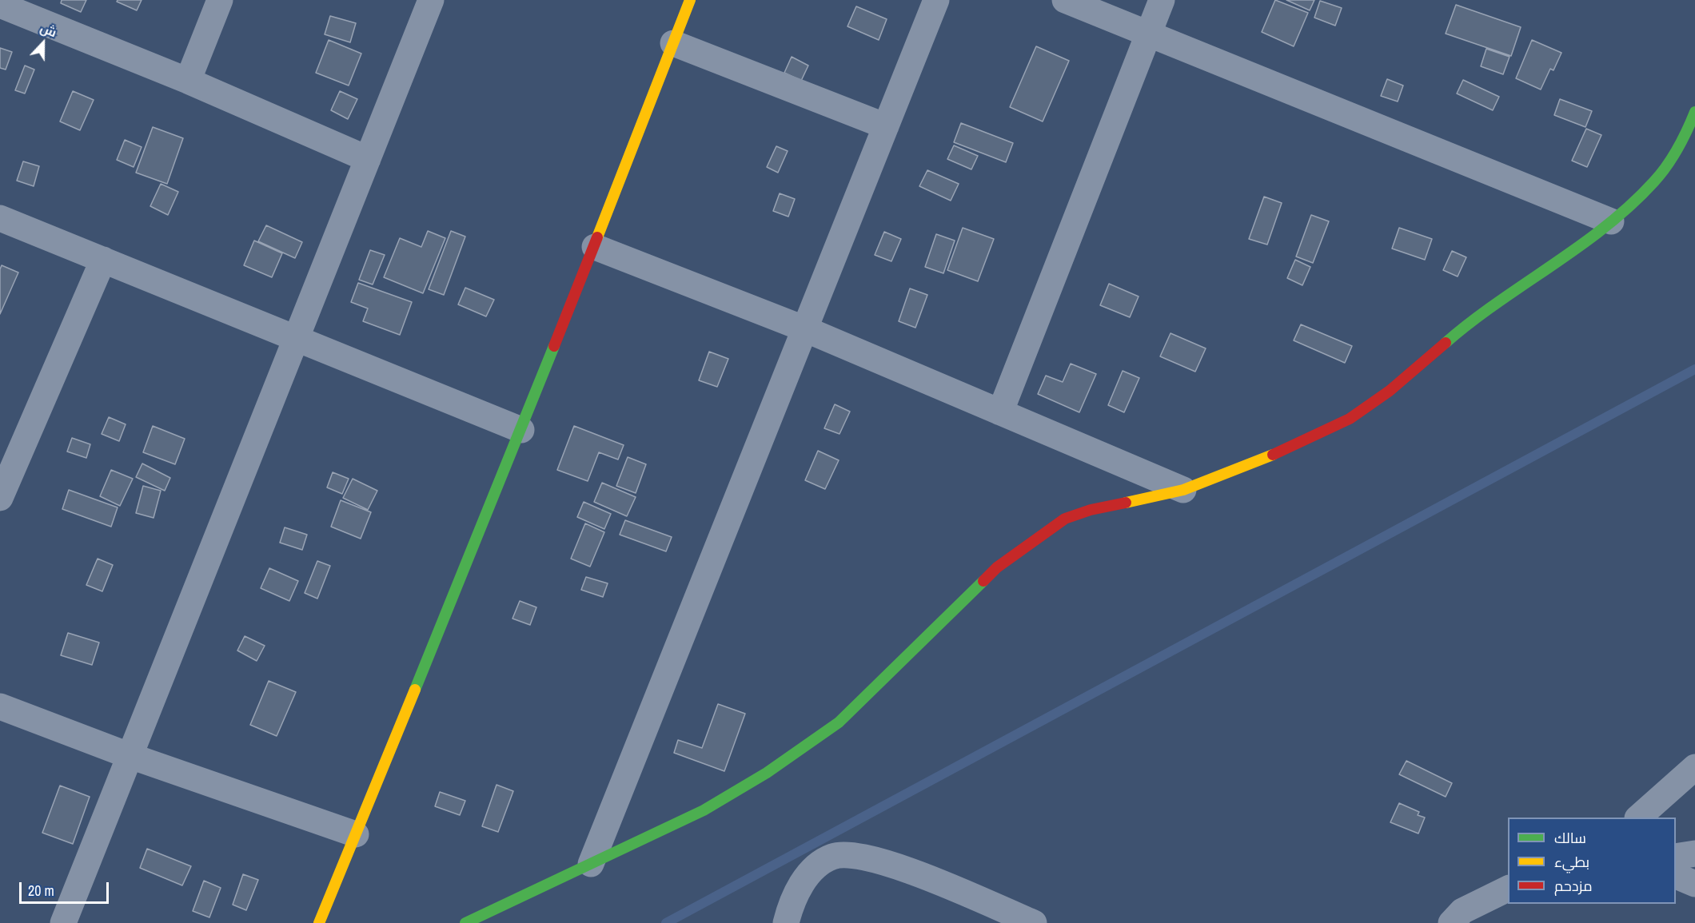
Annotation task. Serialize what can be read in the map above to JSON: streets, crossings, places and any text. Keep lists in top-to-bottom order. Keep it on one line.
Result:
{"legend":["سالك","بطيء","مزدحم"],"scale_bar":"20 m","north":"top"}
